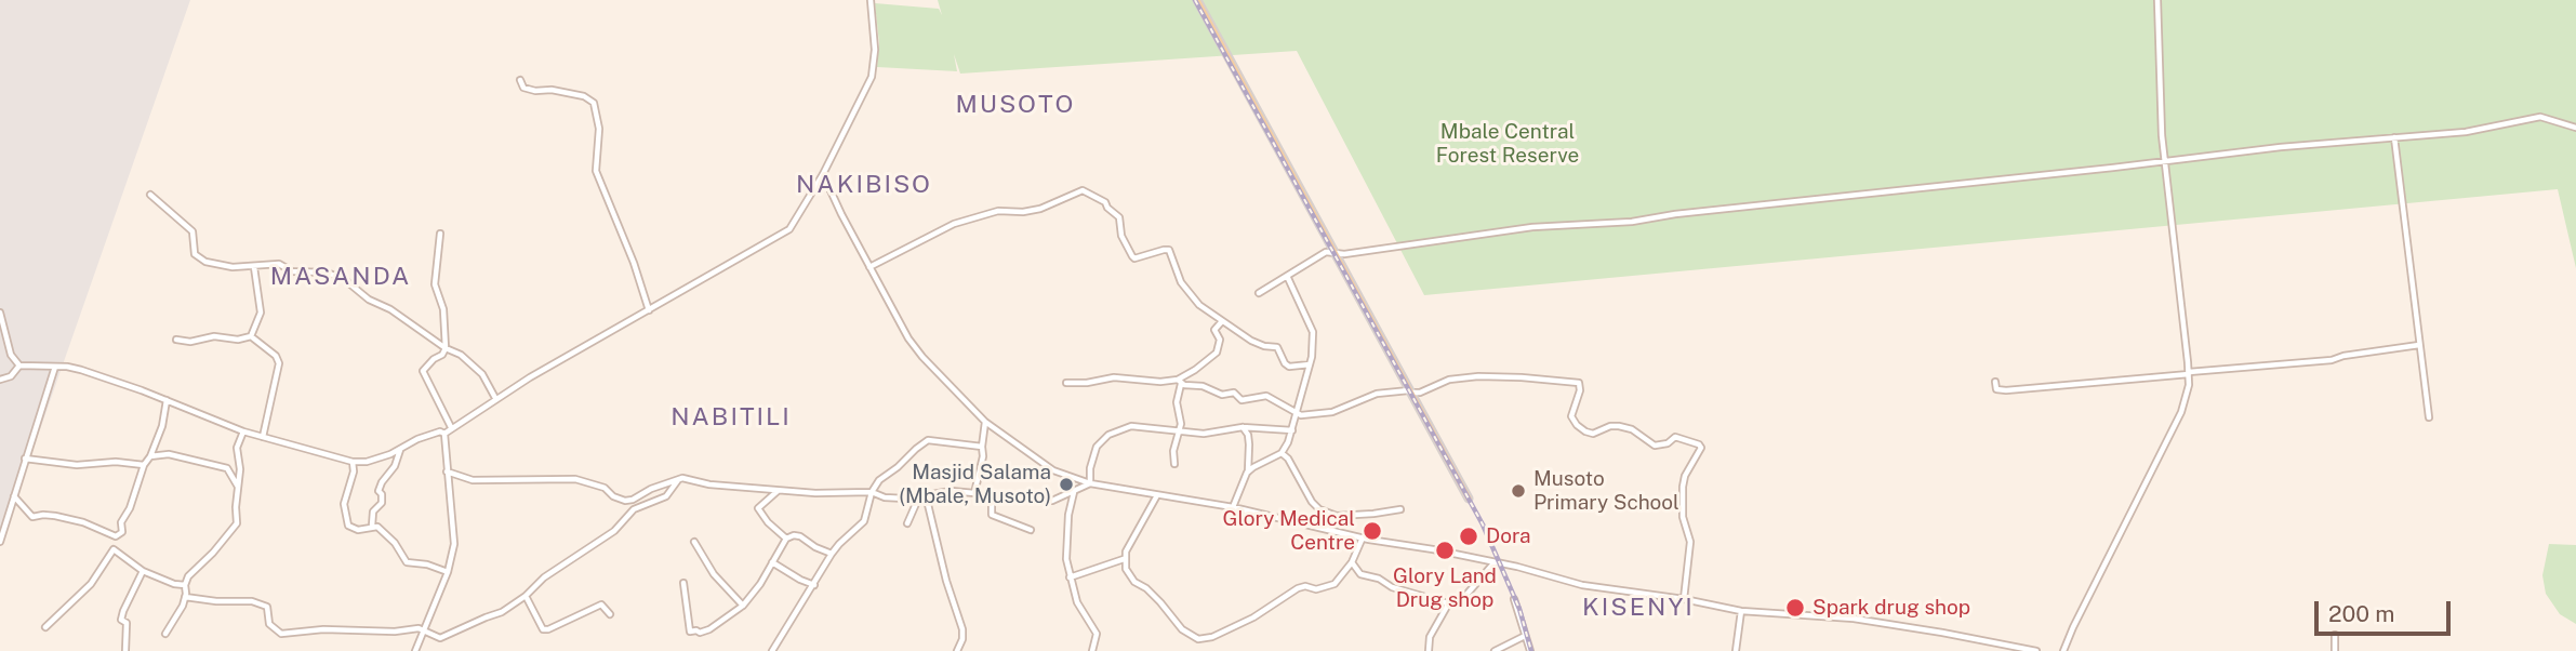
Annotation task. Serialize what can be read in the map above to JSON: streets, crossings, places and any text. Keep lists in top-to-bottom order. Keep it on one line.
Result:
{"districts":["MUSOTO","NAKIBISO","MASANDA","NABITILI","KISENYI"],"parks":["Mbale Central Forest Reserve"],"places":["Masjid Salama (Mbale, Musoto)","Musoto Primary School","Glory Medical Centre","Dora","Glory Land Drug shop","Spark drug shop"],"scale_bar":"200 m"}
